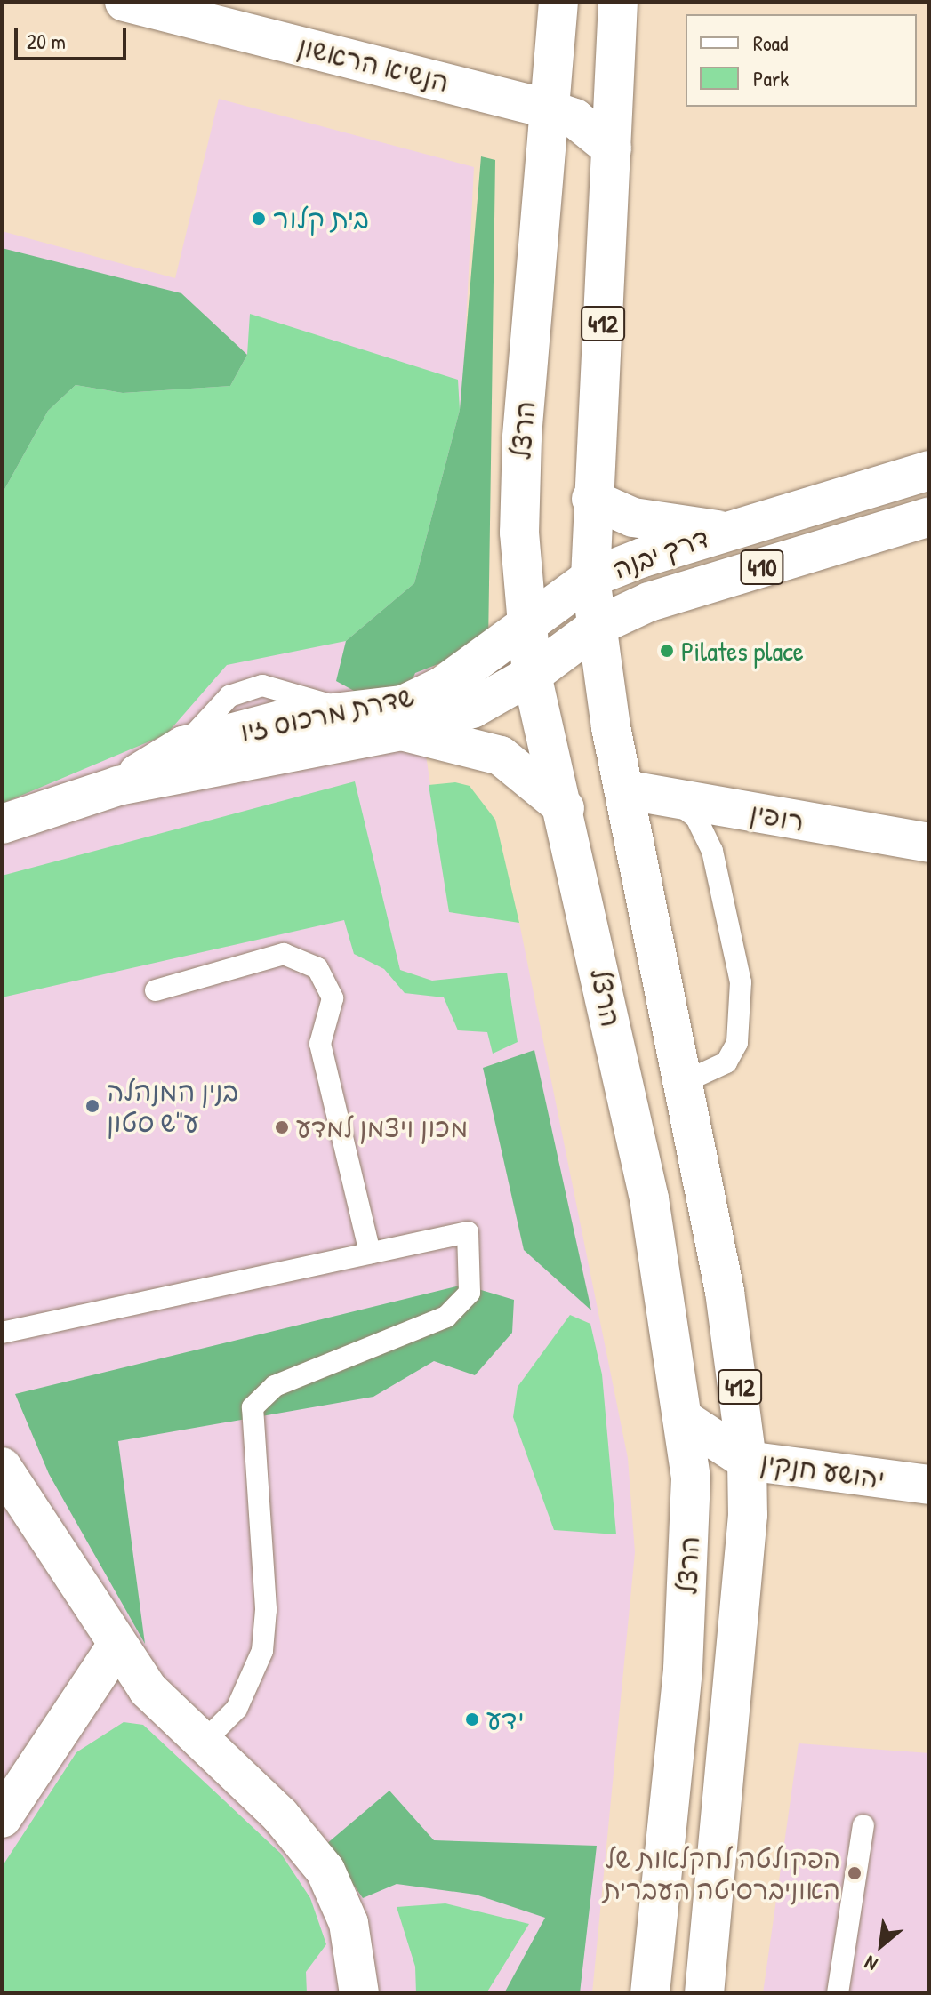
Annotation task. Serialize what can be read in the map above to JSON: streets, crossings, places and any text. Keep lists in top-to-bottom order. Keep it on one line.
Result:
{"streets":{"main road":["הנשיא הראשון","412","הרצל","דרך יבנה","410","שדרת מרכוס זיו","רופין","יהושע חנקין"]},"crossings":[["הנשיא הראשון","הרצל"],["הרצל","דרך יבנה"],["הרצל","שדרת מרכוס זיו"],["הרצל","רופין"],["הרצל","יהושע חנקין"],["דרך יבנה","שדרת מרכוס זיו"]],"places":["בית קלור","Pilates place","בנין המנהלה ע\"ש סטון","מכון ויצמן למדע","ידע","הפקולטה לחקלאות של האוניברסיטה העברית"],"legend":["Road","Park"],"scale_bar":"20 m","north":"bottom left"}
